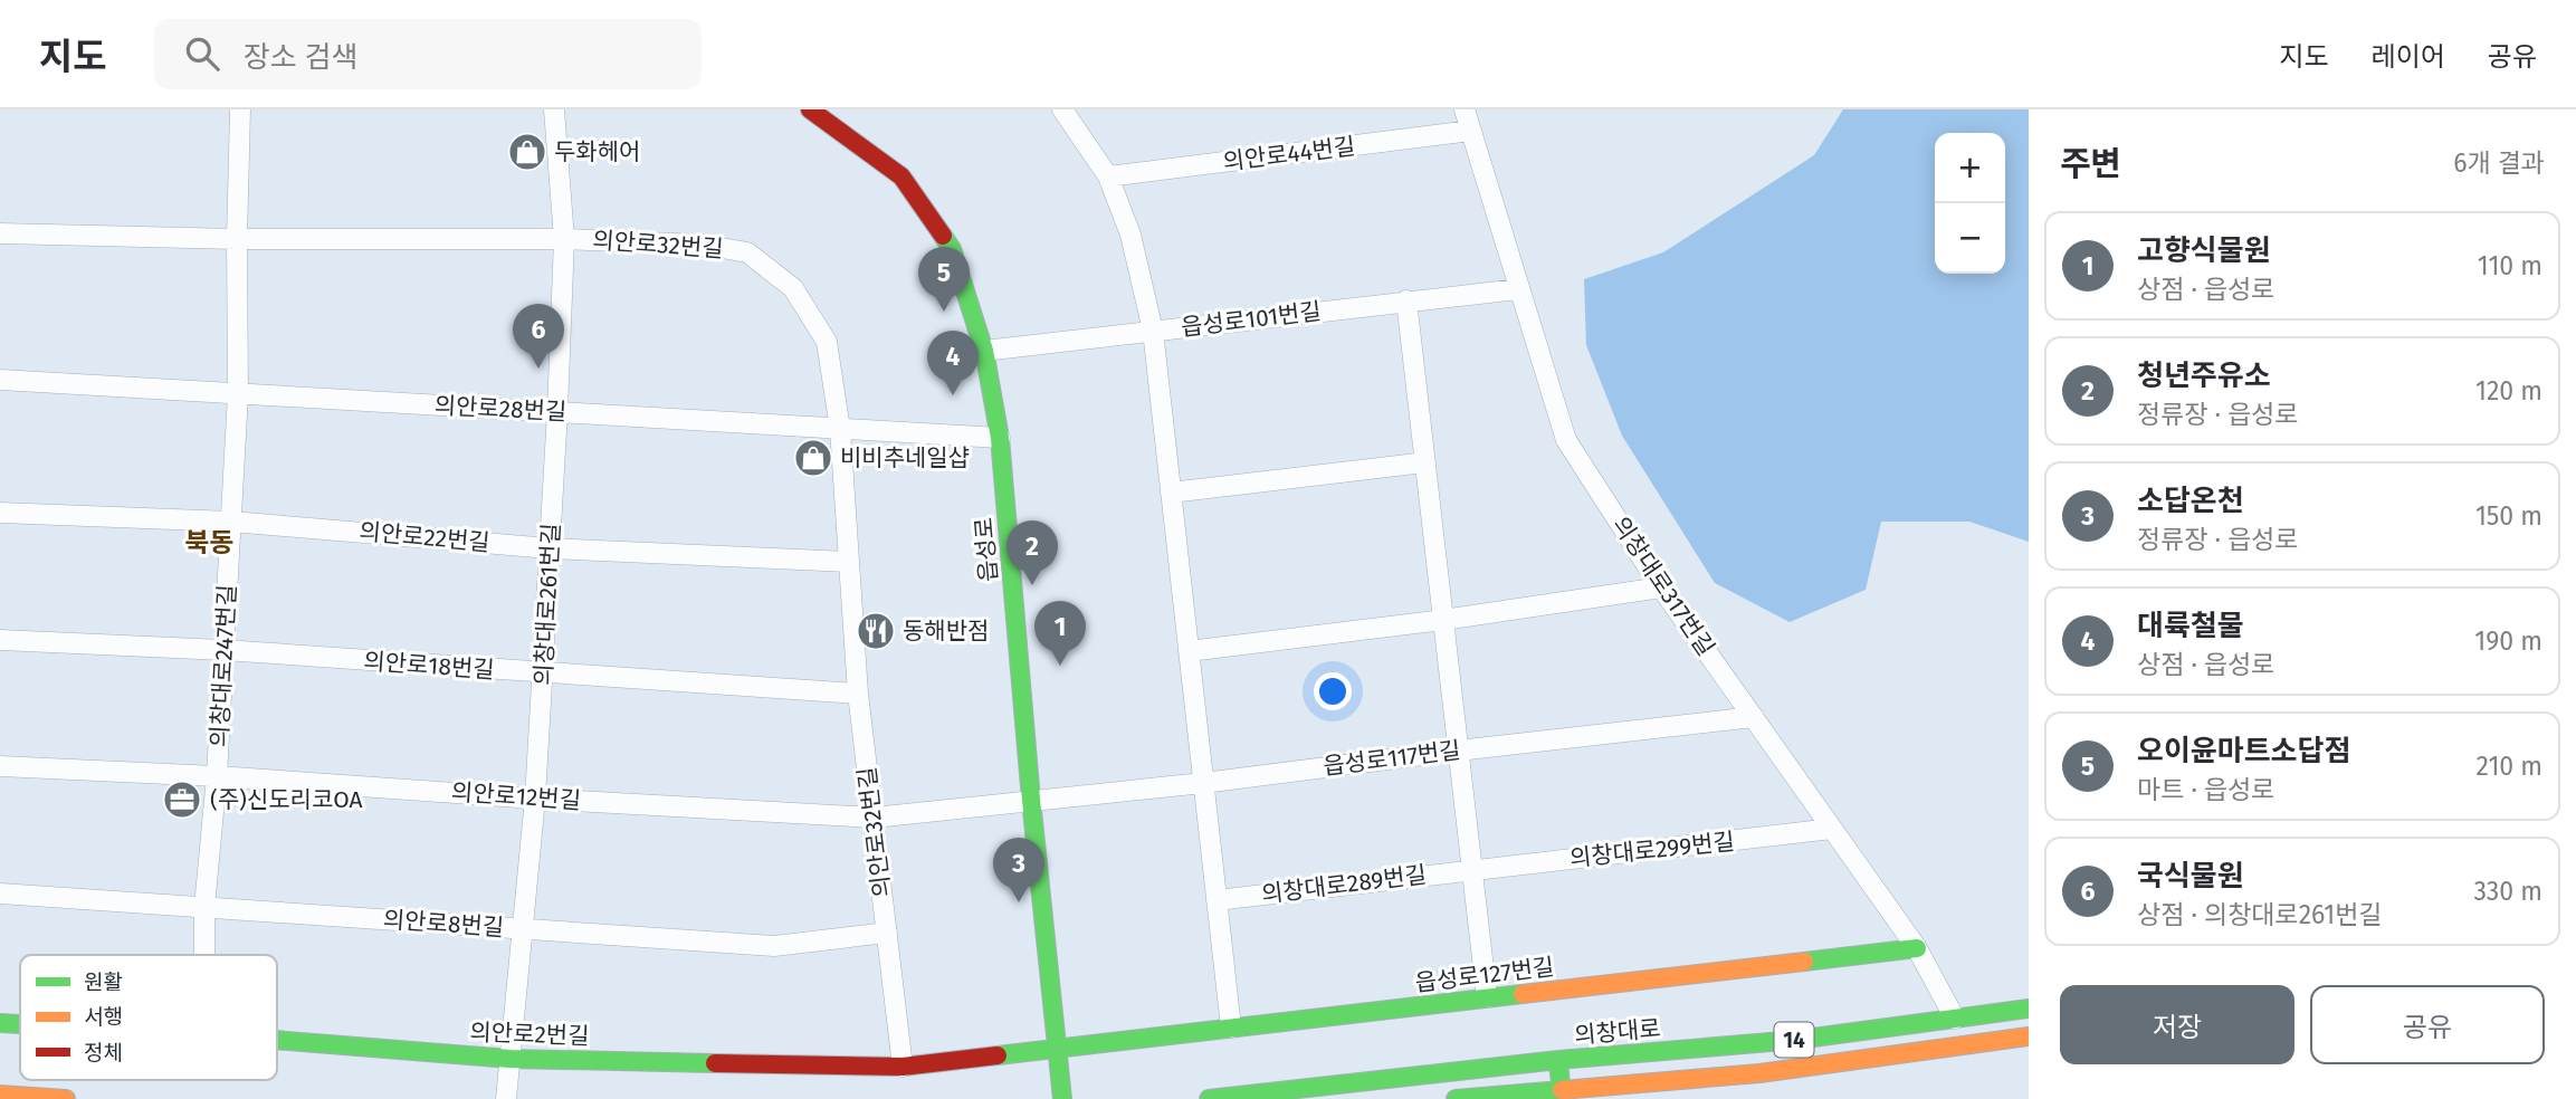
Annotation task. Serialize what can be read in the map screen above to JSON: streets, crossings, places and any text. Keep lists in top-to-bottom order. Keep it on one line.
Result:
{"streets":{"main road":["읍성로","읍성로127번길","의창대로","의안로2번길","14"],"street":["의안로44번길","의안로32번길","읍성로101번길","의안로28번길","의안로22번길","의창대로317번길","의창대로261번길","의창대로247번길","의안로18번길","읍성로117번길","의안로12번길","의창대로299번길","의창대로289번길","의안로8번길"]},"crossings":[["의안로44번길","의창대로317번길"],["의안로32번길","의안로28번길"],["의안로32번길","의안로22번길"],["의안로32번길","의창대로261번길"],["의안로32번길","의창대로247번길"],["의안로32번길","의안로18번길"],["의안로32번길","의안로12번길"],["의안로32번길","의안로8번길"],["의안로32번길","의안로2번길"],["읍성로101번길","읍성로"],["읍성로101번길","의창대로317번길"],["의안로28번길","읍성로"],["의안로28번길","의창대로261번길"],["의안로28번길","의창대로247번길"],["의안로22번길","의창대로261번길"],["의안로22번길","의창대로247번길"],["읍성로","읍성로117번길"],["읍성로","의안로12번길"],["읍성로","읍성로127번길"],["읍성로","의안로2번길"],["의창대로317번길","읍성로117번길"],["의창대로317번길","의창대로299번길"],["의창대로317번길","읍성로127번길"],["의창대로317번길","의창대로"],["의창대로261번길","의안로18번길"],["의창대로261번길","의안로12번길"],["의창대로261번길","의안로8번길"],["의창대로261번길","의안로2번길"],["의창대로247번길","의안로18번길"],["의창대로247번길","의안로12번길"],["의창대로247번길","의안로8번길"],["읍성로117번길","의안로12번길"],["의창대로299번길","의창대로289번길"],["읍성로127번길","의안로2번길"]],"districts":["북동"],"places":{"shop":["두화헤어","비비추네일샵"],"restaurant":["동해반점"],"office":["(주)신도리코OA"]},"legend":["원활","서행","정체"],"page":{"header":"지도","search":"장소 검색","nav":["지도","레이어","공유"],"heading":["주변","6개 결과"],"map_buttons":["+","−"],"list":[{"mark":"1","name":"고향식물원","note":"상점 · 읍성로","value":"110 m"},{"mark":"2","name":"청년주유소","note":"정류장 · 읍성로","value":"120 m"},{"mark":"3","name":"소답온천","note":"정류장 · 읍성로","value":"150 m"},{"mark":"4","name":"대륙철물","note":"상점 · 읍성로","value":"190 m"},{"mark":"5","name":"오이윤마트소답점","note":"마트 · 읍성로","value":"210 m"},{"mark":"6","name":"국식물원","note":"상점 · 의창대로261번길","value":"330 m"}],"pins":["5","6","4","2","1","3"],"buttons":["저장","공유"]}}
